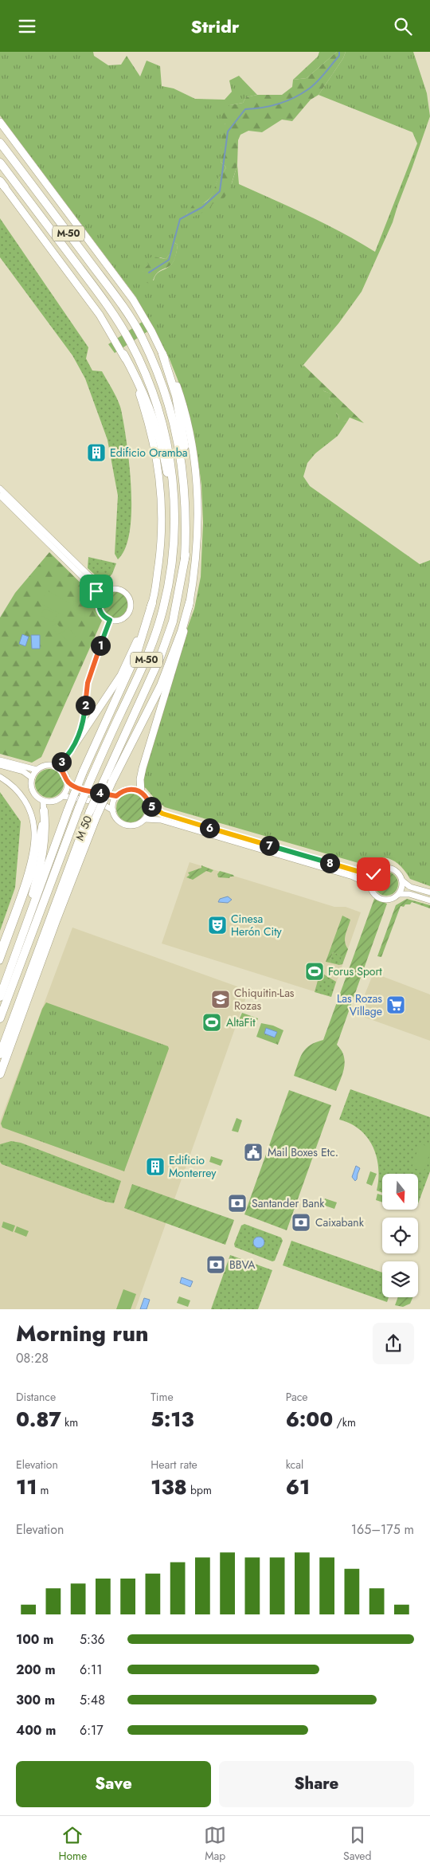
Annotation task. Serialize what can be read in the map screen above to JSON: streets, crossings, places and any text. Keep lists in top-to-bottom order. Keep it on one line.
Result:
{"streets":{"highway":["M-50","M 50"]},"crossings":[["M-50","M 50"]],"places":{"building":["Edificio Oramba","Edificio Monterrey"],"theatre":["Cinesa Herón City"],"sports":["Forus Sport","AltaFit"],"school or university":["Chiquitin-Las Rozas"],"supermarket":["Las Rozas Village"],"public building":["Mail Boxes Etc."],"bank":["Santander Bank","Caixabank","BBVA"]},"north":"bottom","page":{"header":"Stridr","pins":["1","2","3","4","5","6","7","8"],"heading":["Morning run","08:28"],"stats":[["Distance","0.87 km"],["Time","5:13"],["Pace","6:00 /km"],["Elevation","11 m"],["Heart rate","138 bpm"],["kcal","61"]],"chart":["Elevation","165–175 m"],"list":[{"name":"100 m","note":"5:36"},{"name":"200 m","note":"6:11"},{"name":"300 m","note":"5:48"},{"name":"400 m","note":"6:17"}],"buttons":["Save","Share"],"tabs":["Home","Map","Saved"]}}
